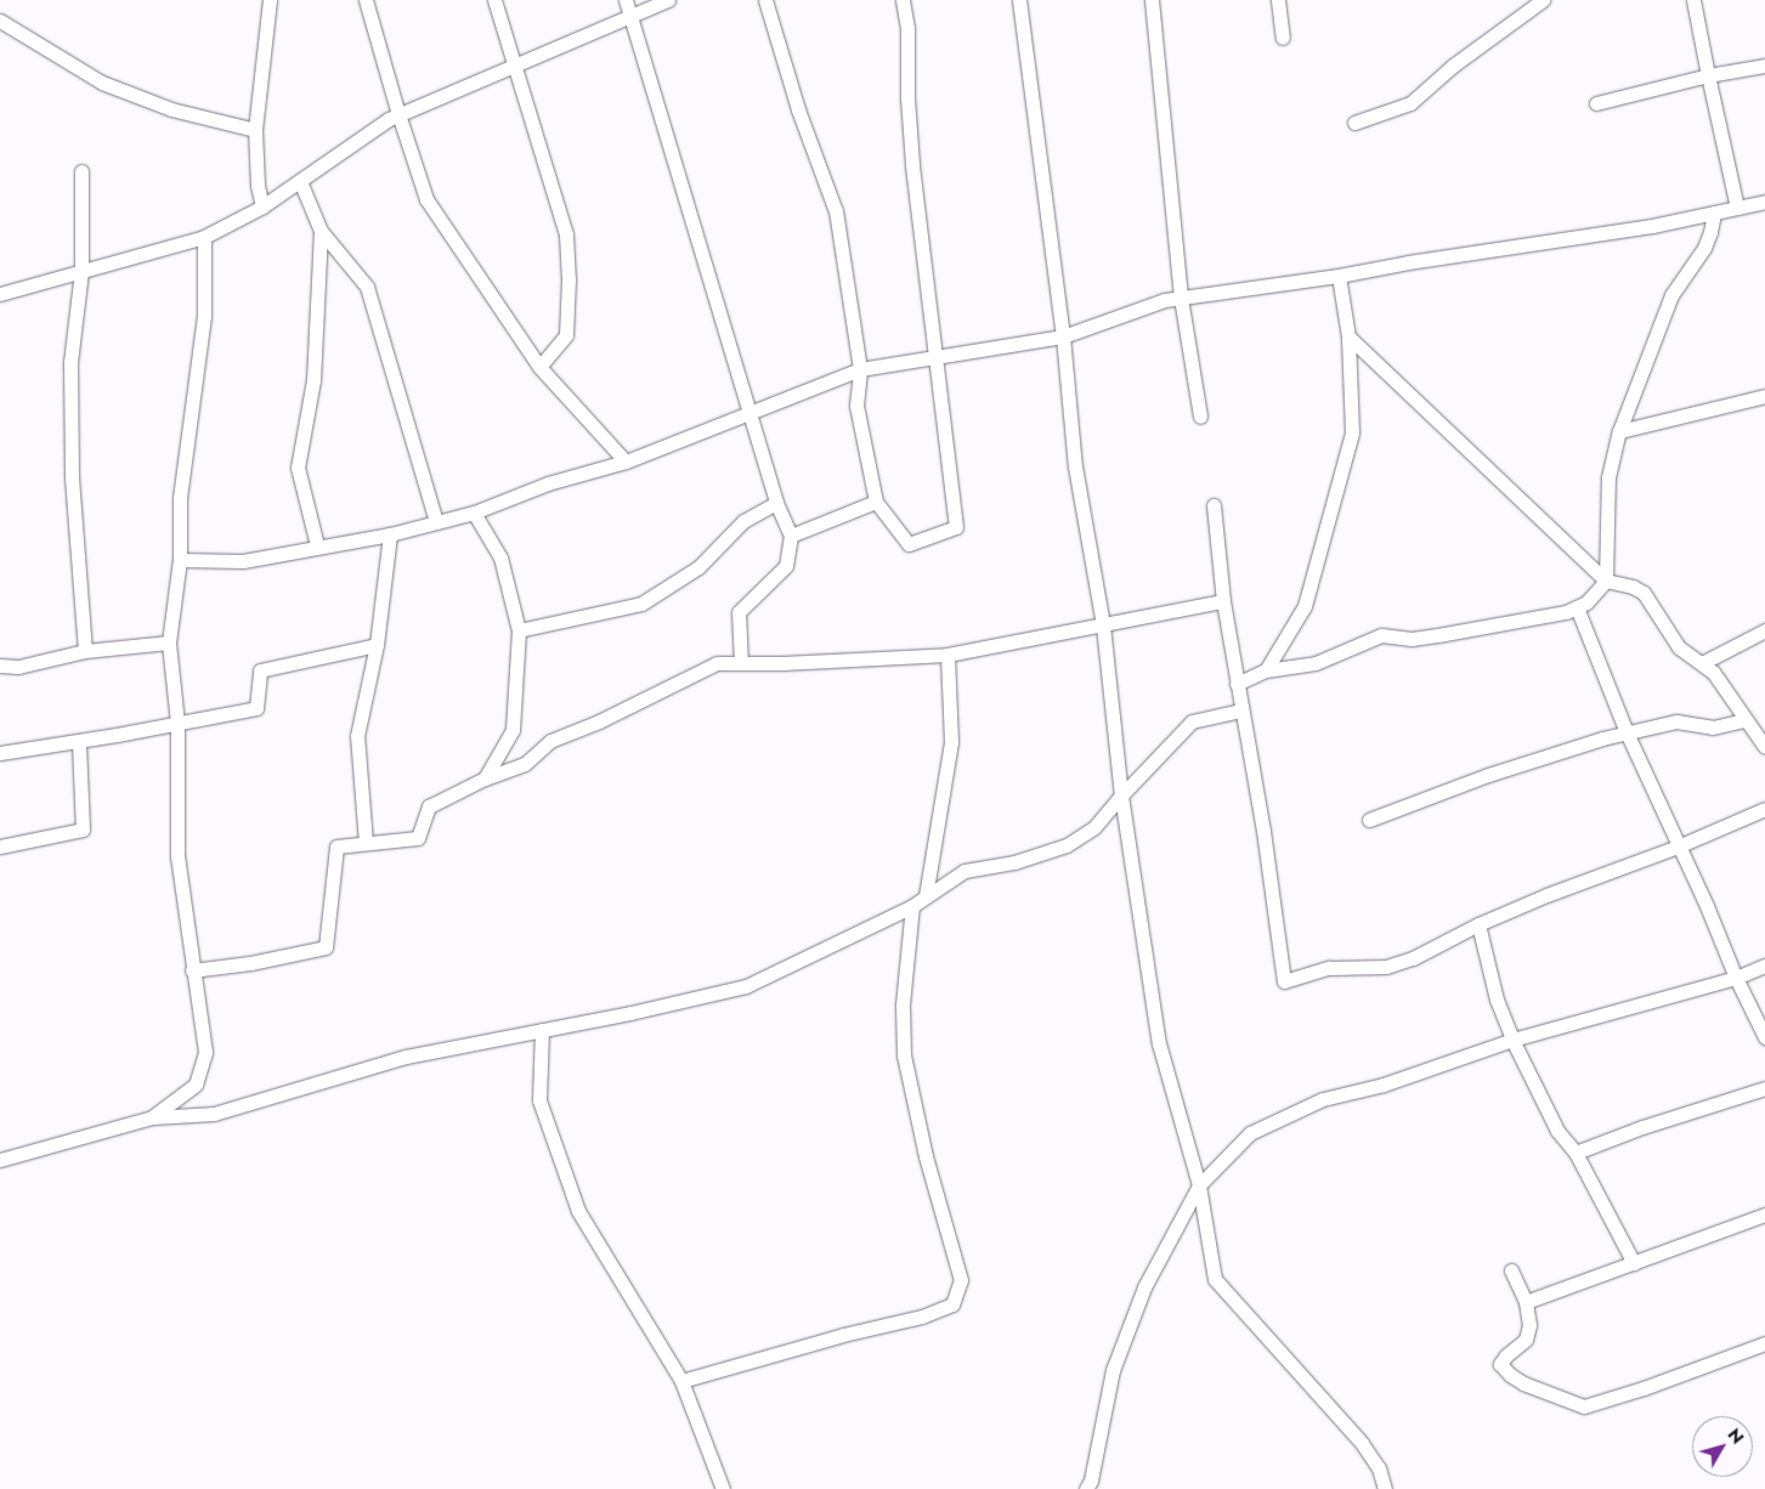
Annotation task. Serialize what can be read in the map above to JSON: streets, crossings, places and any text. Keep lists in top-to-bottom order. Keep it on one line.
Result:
{"north":"top right"}
